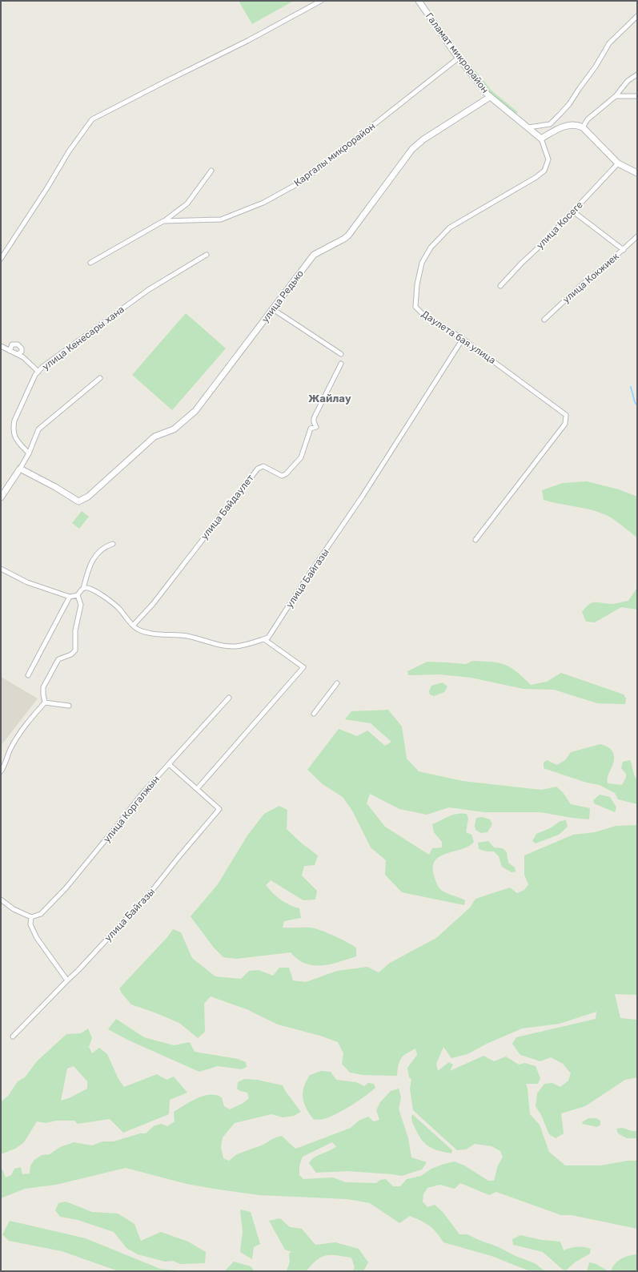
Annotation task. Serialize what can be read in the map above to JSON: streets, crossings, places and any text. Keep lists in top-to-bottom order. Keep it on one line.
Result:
{"streets":{"street":["Галамат микрорайон","Каргалы микрорайон","улица Косеге","улица Кокжиек","улица Редько","Даулета бая улица","улица Кенесары хана","улица Байдаулет","улица Байгазы","улица Коргалжын"]},"crossings":[["Галамат микрорайон","Каргалы микрорайон"],["Галамат микрорайон","улица Редько"],["Галамат микрорайон","Даулета бая улица"],["Даулета бая улица","улица Байгазы"],["улица Байгазы","улица Коргалжын"]],"districts":["Жайлау"]}
